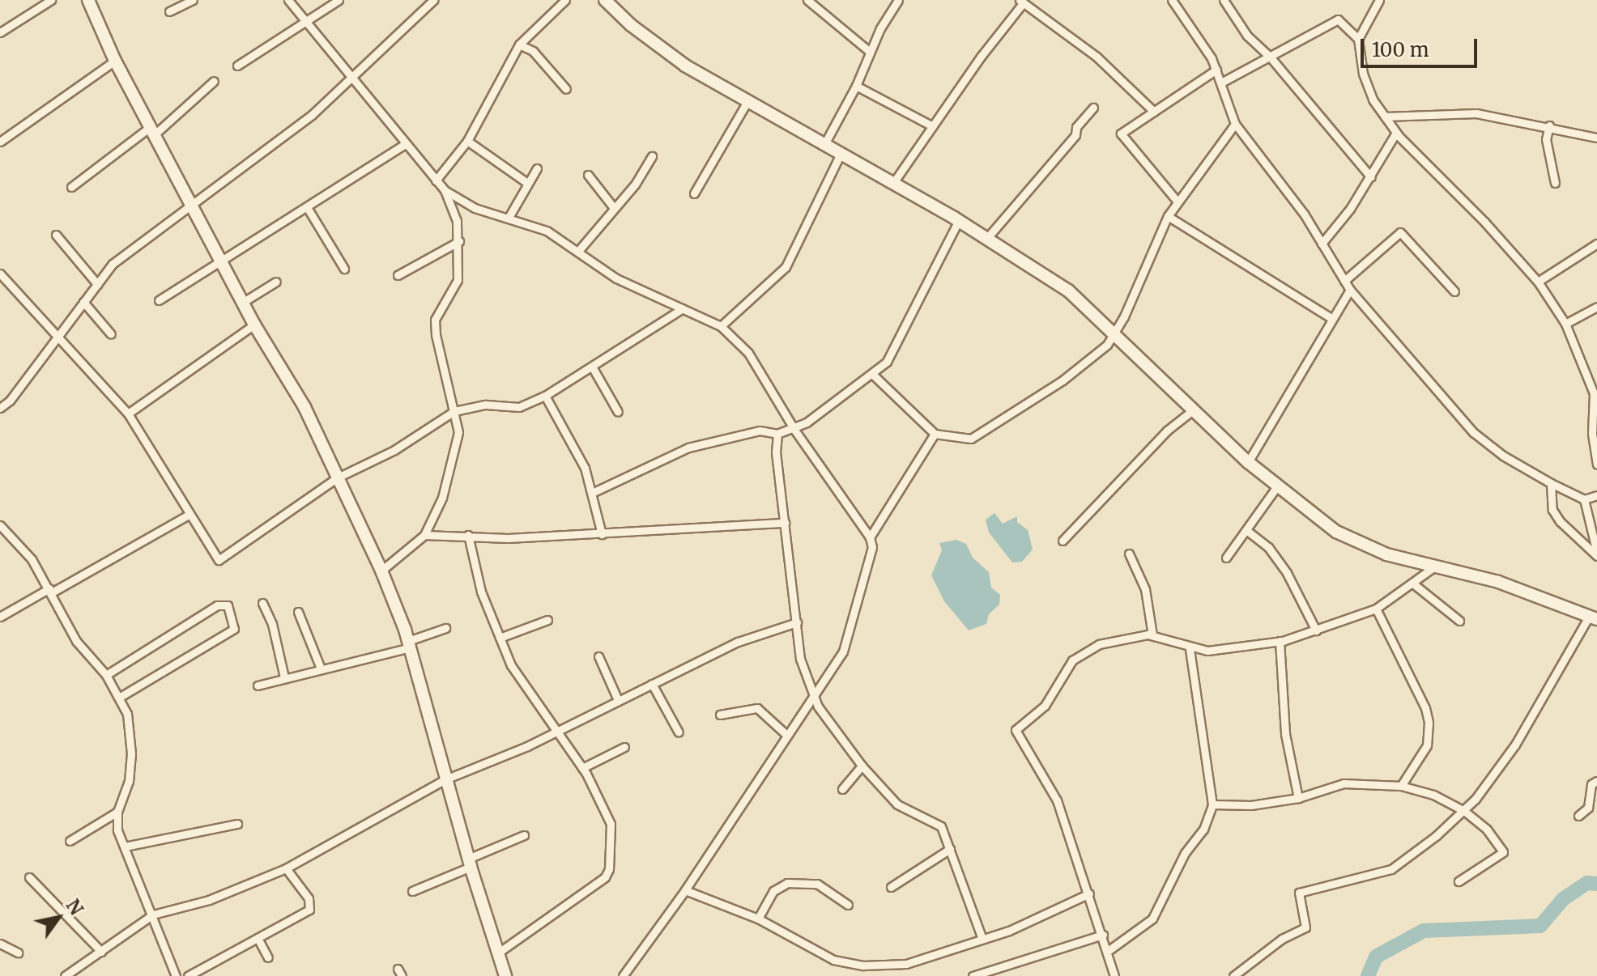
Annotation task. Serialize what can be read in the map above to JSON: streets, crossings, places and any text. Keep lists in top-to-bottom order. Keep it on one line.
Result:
{"scale_bar":"100 m","north":"top right"}
